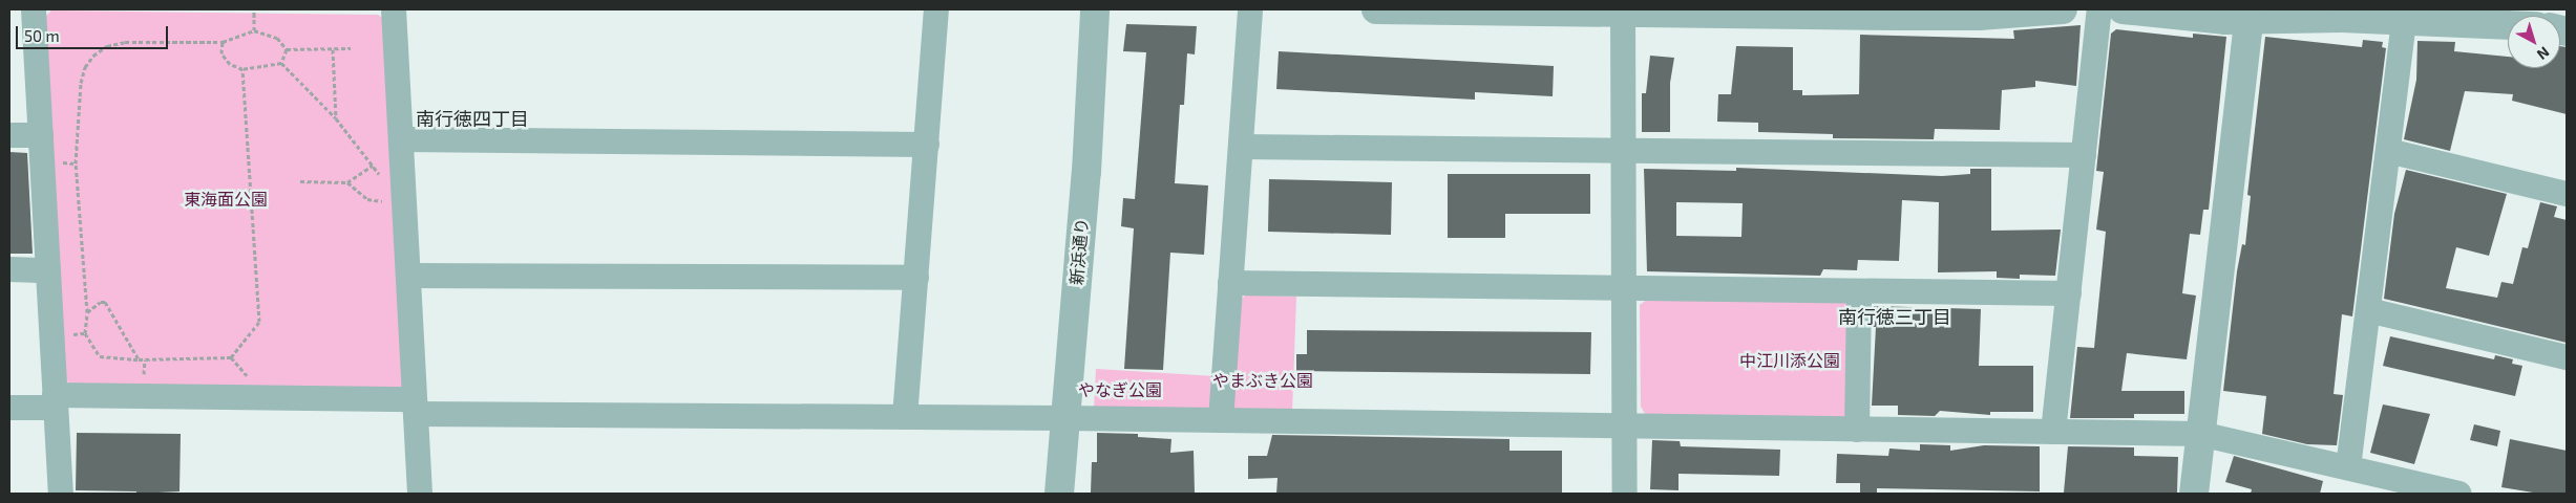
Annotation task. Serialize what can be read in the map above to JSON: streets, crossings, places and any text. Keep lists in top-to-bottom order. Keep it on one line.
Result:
{"streets":{"street":["新浜通り"]},"districts":["南行徳四丁目","南行徳三丁目"],"parks":["東海面公園","中江川添公園","やまぶき公園","やなぎ公園"],"scale_bar":"50 m","north":"bottom right"}
